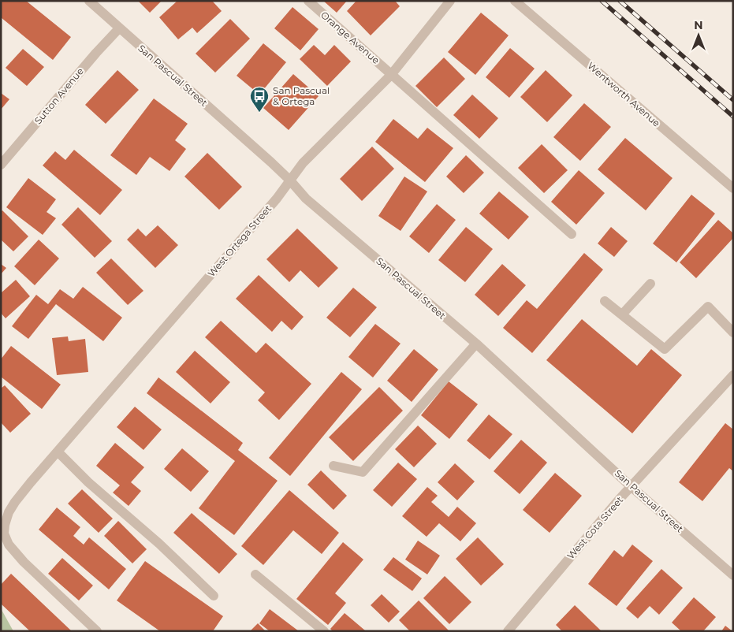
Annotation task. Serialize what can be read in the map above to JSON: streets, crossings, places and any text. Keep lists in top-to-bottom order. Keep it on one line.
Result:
{"streets":{"street":["Orange Avenue","San Pascual Street","Wentworth Avenue","Sutton Avenue","West Ortega Street","West Cota Street"]},"crossings":[["Orange Avenue","West Ortega Street"],["San Pascual Street","Sutton Avenue"],["San Pascual Street","West Ortega Street"],["San Pascual Street","West Cota Street"]],"places":{"bus stop":["San Pascual & Ortega"]},"north":"top"}
